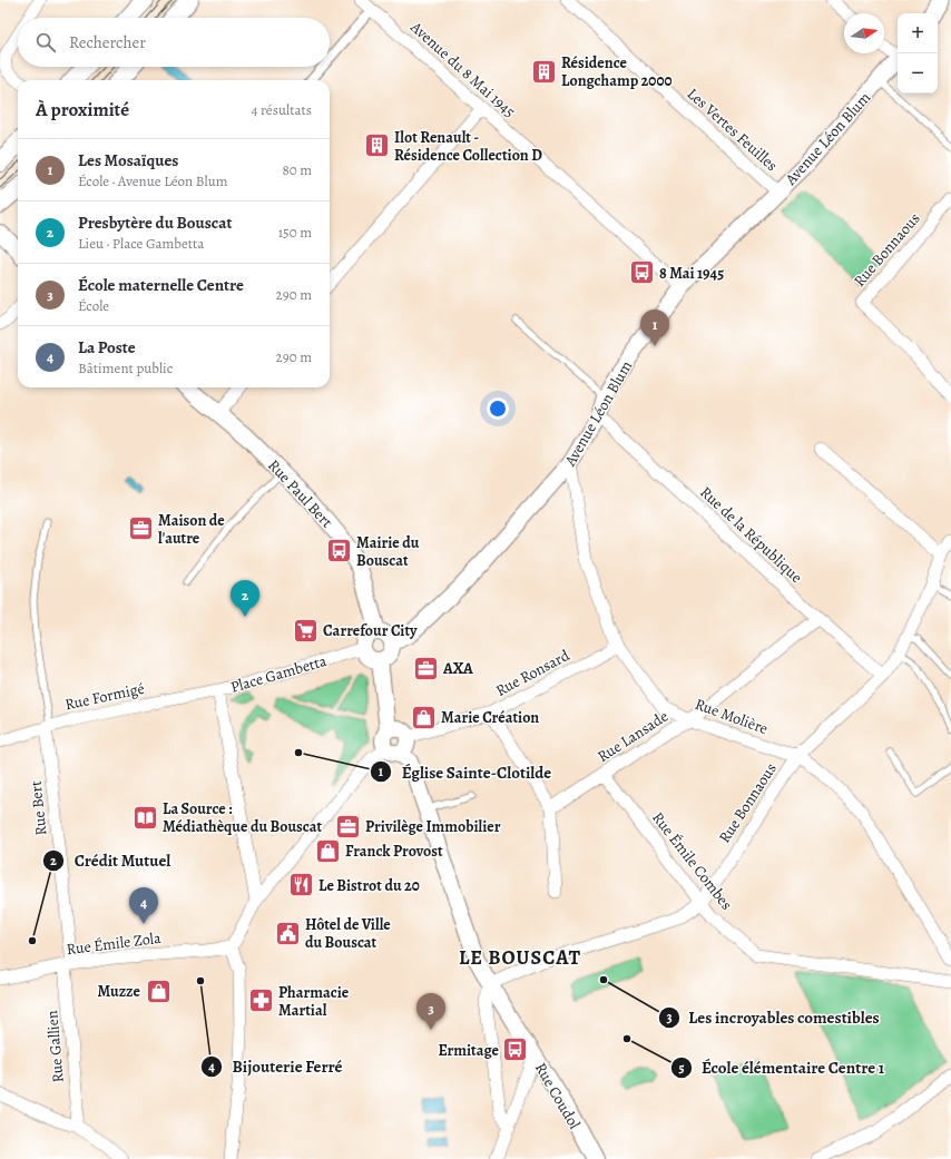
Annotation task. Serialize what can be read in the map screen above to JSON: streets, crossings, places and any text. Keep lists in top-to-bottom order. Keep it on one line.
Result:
{"streets":{"street":["Avenue du 8 Mai 1945","Les Vertes Feuilles","Avenue Léon Blum","Rue Bonnaous","Rue Paul Bert","Rue de la République","Rue Ronsard","Place Gambetta","Rue Formigé","Rue Molière","Rue Lansade","Rue Bert","Rue Émile Combes","Rue Émile Zola","Rue Gallien","Rue Coudol"]},"crossings":[["Avenue du 8 Mai 1945","Avenue Léon Blum"],["Les Vertes Feuilles","Avenue Léon Blum"],["Avenue Léon Blum","Rue Paul Bert"],["Avenue Léon Blum","Rue de la République"],["Avenue Léon Blum","Place Gambetta"],["Avenue Léon Blum","Rue Molière"],["Rue Bonnaous","Rue de la République"],["Rue Bonnaous","Rue Molière"],["Rue Bonnaous","Rue Émile Combes"],["Rue Bonnaous","Rue Coudol"],["Rue Paul Bert","Place Gambetta"],["Rue de la République","Rue Lansade"],["Rue Ronsard","Rue Molière"],["Place Gambetta","Rue Formigé"],["Rue Formigé","Rue Bert"],["Rue Molière","Rue Lansade"],["Rue Lansade","Rue Émile Combes"],["Rue Bert","Rue Émile Zola"],["Rue Bert","Rue Gallien"],["Rue Émile Zola","Rue Gallien"]],"districts":["LE BOUSCAT"],"places":{"building":["Résidence Longchamp 2000","Ilot Renault - Résidence Collection D"],"bus stop":["8 Mai 1945","Mairie du Bouscat","Ermitage"],"office":["Maison de l'autre","AXA","Privilège Immobilier"],"supermarket":["Carrefour City"],"shop":["Marie Création","Franck Provost","Muzze"],"other":["Église Sainte-Clotilde","Crédit Mutuel","Les incroyables comestibles","Bijouterie Ferré","École élémentaire Centre 1"],"library":["La Source : Médiathèque du Bouscat"],"restaurant":["Le Bistrot du 20"],"public building":["Hôtel de Ville du Bouscat"],"pharmacy":["Pharmacie Martial"]},"north":"right","page":{"map_buttons":["+","−"],"search":"Rechercher","heading":["À proximité","4 résultats"],"list":[{"mark":"1","name":"Les Mosaïques","note":"École · Avenue Léon Blum","value":"80 m"},{"mark":"2","name":"Presbytère du Bouscat","note":"Lieu · Place Gambetta","value":"150 m"},{"mark":"3","name":"École maternelle Centre","note":"École","value":"290 m"},{"mark":"4","name":"La Poste","note":"Bâtiment public","value":"290 m"}],"pins":["1","2","4","3"]}}
